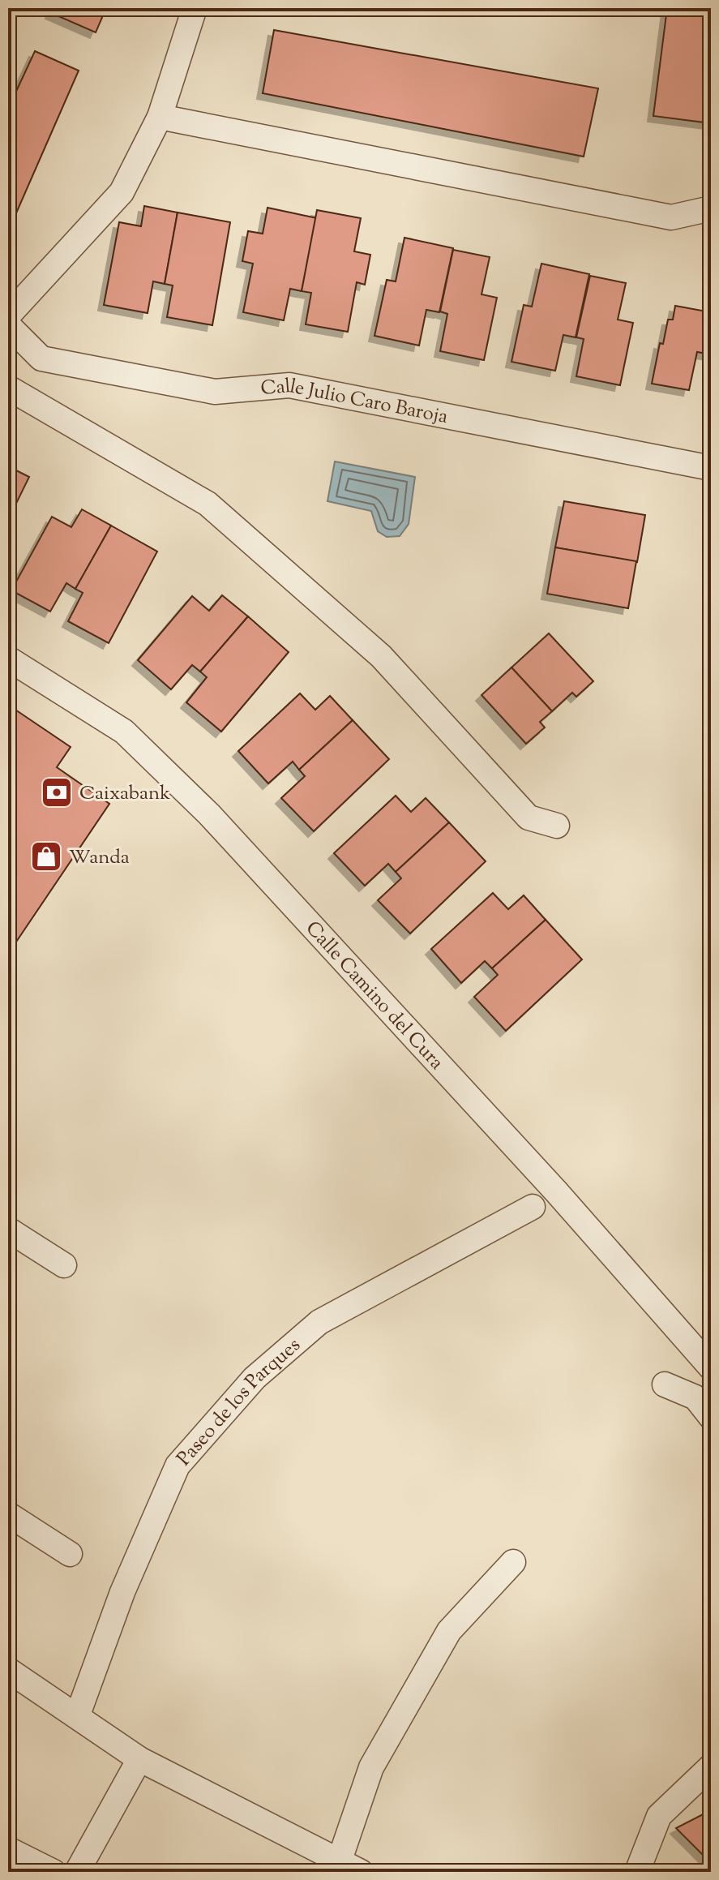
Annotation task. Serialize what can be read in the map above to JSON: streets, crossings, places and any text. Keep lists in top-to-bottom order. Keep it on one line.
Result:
{"streets":{"street":["Calle Julio Caro Baroja","Calle Camino del Cura","Paseo de los Parques"]},"places":{"bank":["Caixabank"],"shop":["Wanda"]}}
